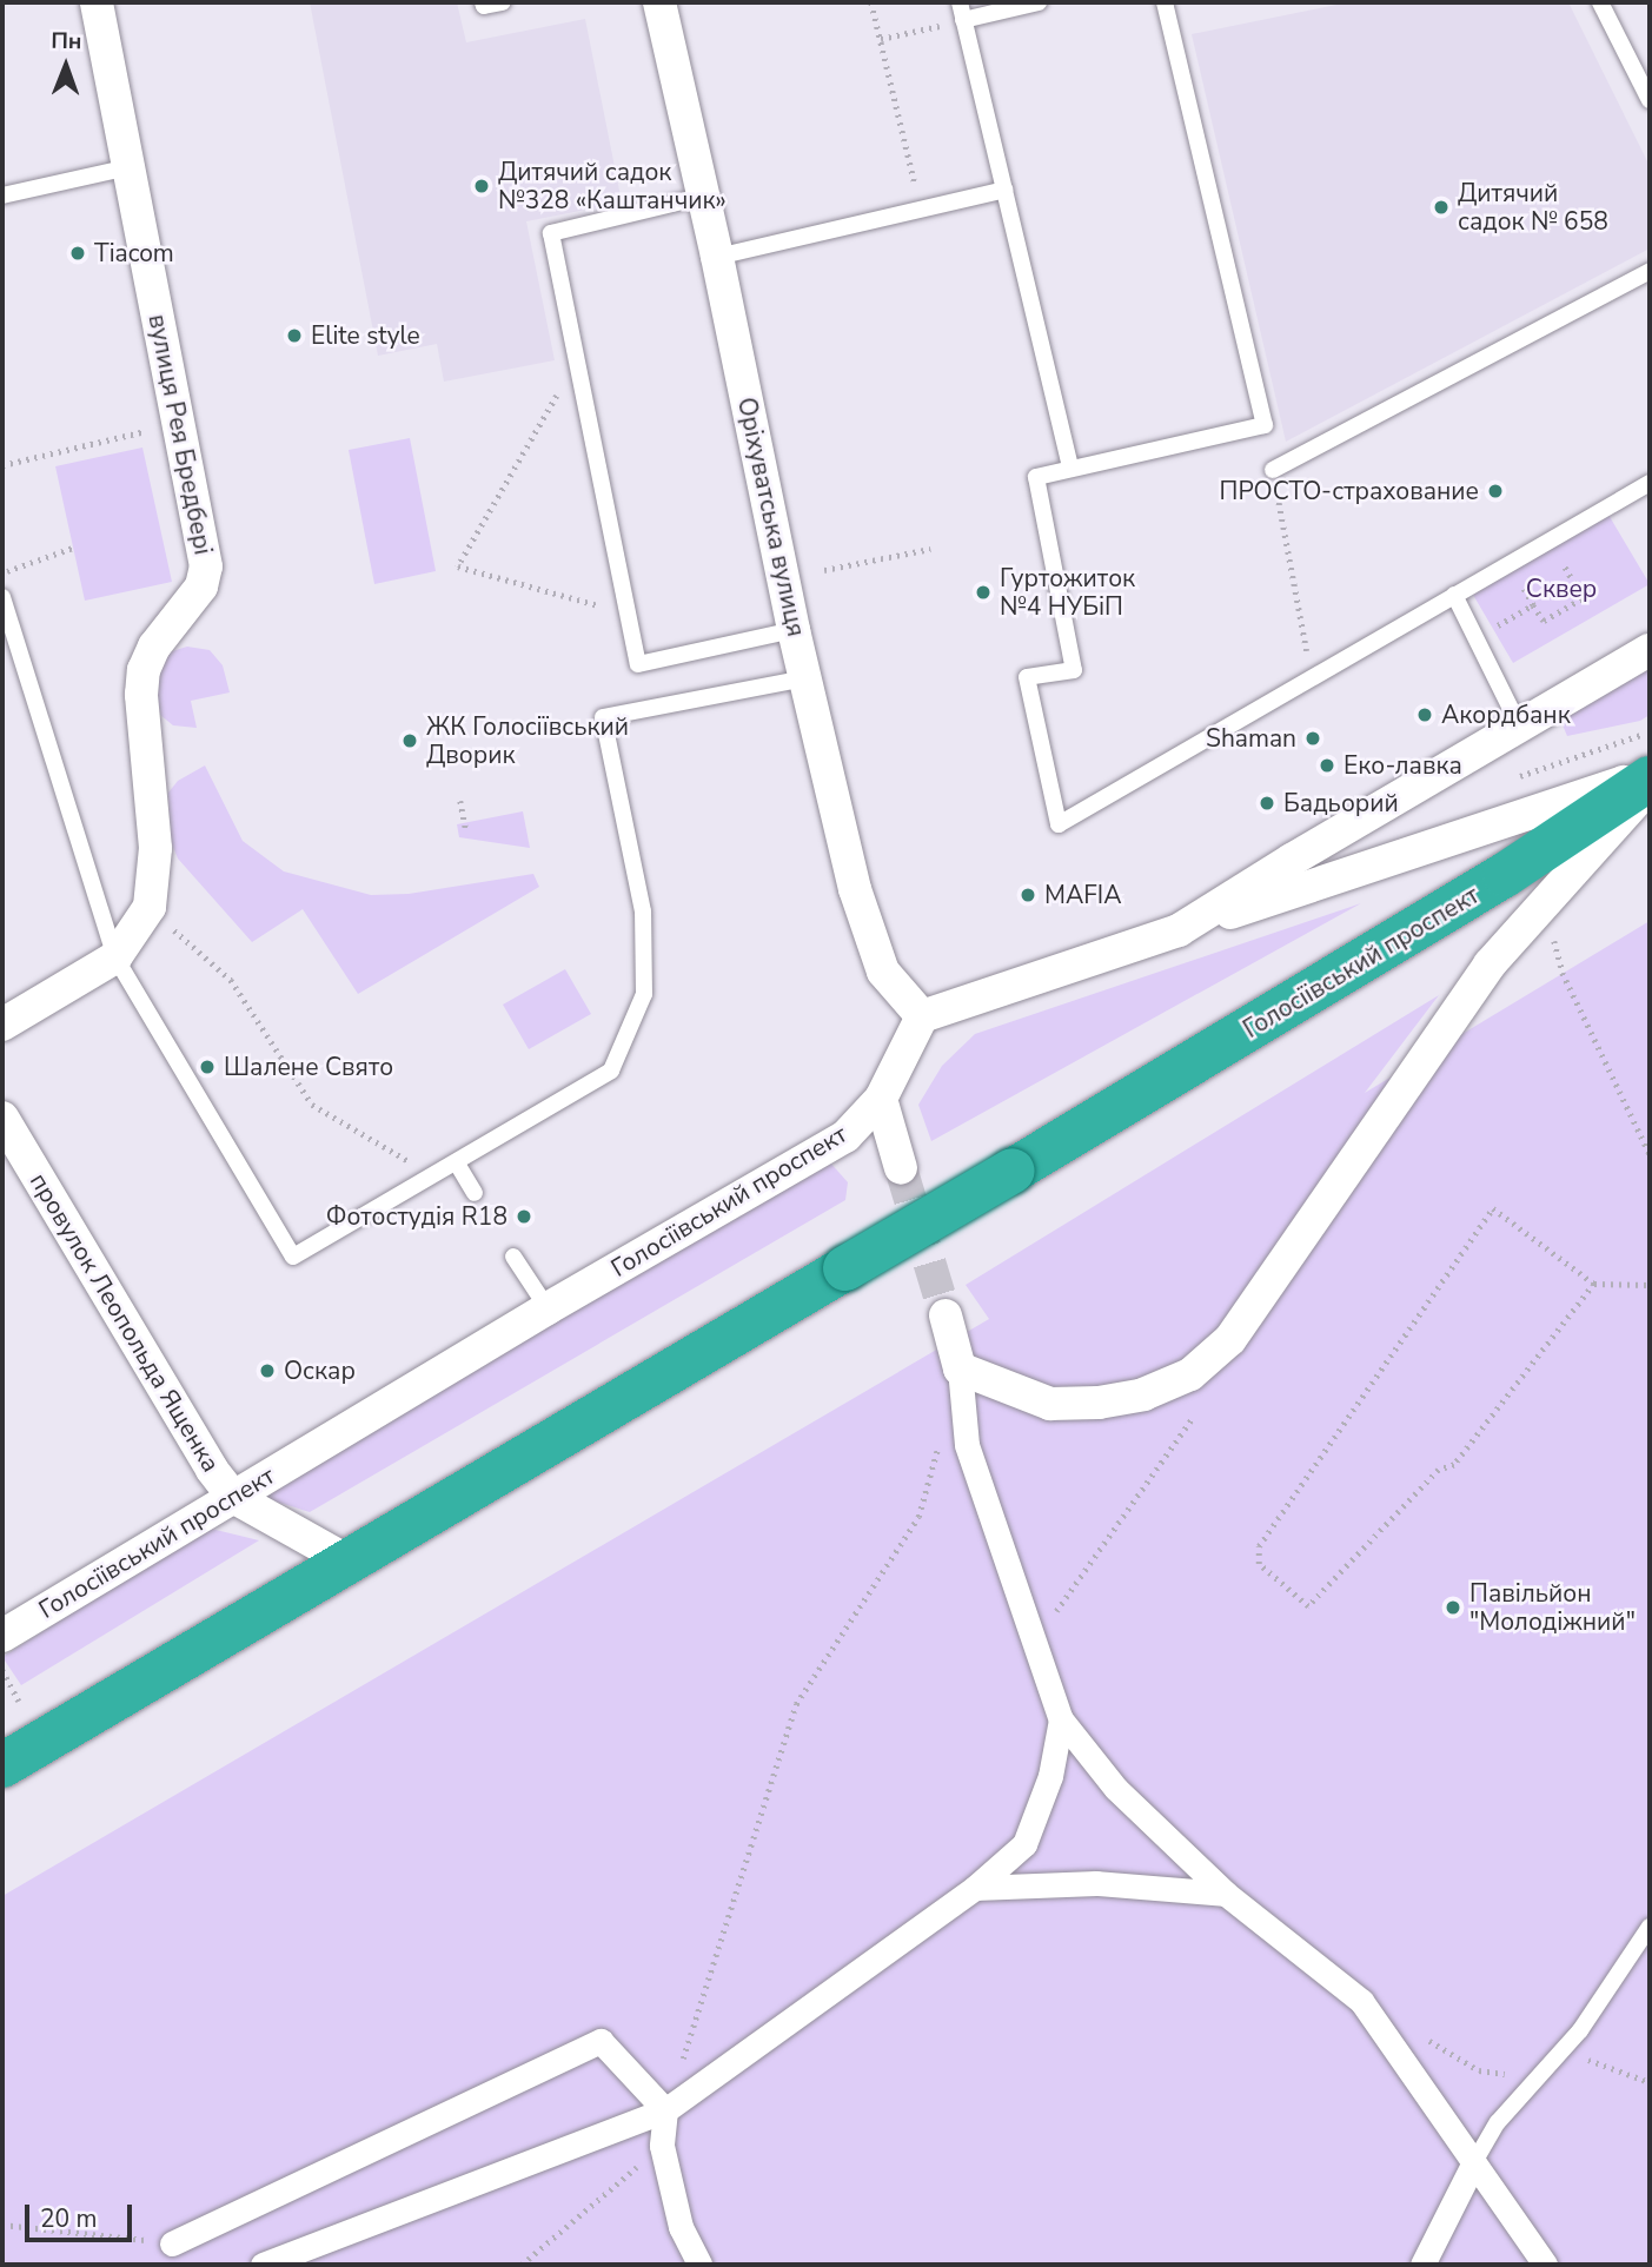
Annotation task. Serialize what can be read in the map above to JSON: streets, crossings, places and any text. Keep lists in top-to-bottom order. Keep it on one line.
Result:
{"streets":{"highway":["Голосіївський проспект"],"street":["вулиця Рея Бредбері","Оріхуватська вулиця","провулок Леопольда Ященка"]},"crossings":[["Оріхуватська вулиця","Голосіївський проспект"],["Голосіївський проспект","провулок Леопольда Ященка"]],"parks":["Сквер"],"places":["Дитячий садок №328 «Каштанчик»","Дитячий садок № 658","Tiacom","Elite style","ПРОСТО-страхование","Гуртожиток №4 НУБіП","Акордбанк","Shaman","ЖК Голосіївський Дворик","Еко-лавка","Бадьорий","MAFIA","Шалене Свято","Фотостудія R18","Оскар","Павільйон \"Молодіжний\""],"scale_bar":"20 m","north":"top"}
